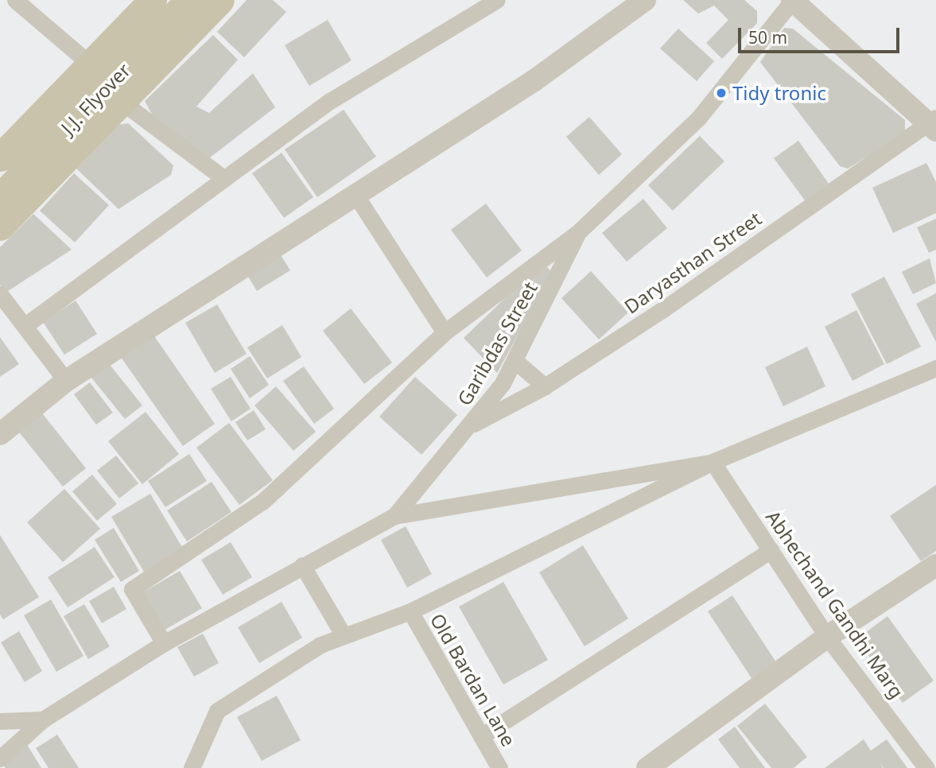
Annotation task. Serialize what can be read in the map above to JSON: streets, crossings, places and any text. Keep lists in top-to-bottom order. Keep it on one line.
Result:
{"streets":{"main road":["J.J. Flyover"],"street":["Daryasthan Street","Garibdas Street","Abhechand Gandhi Marg","Old Bardan Lane"]},"crossings":[["Daryasthan Street","Garibdas Street"]],"places":["Tidy tronic"],"scale_bar":"50 m"}
